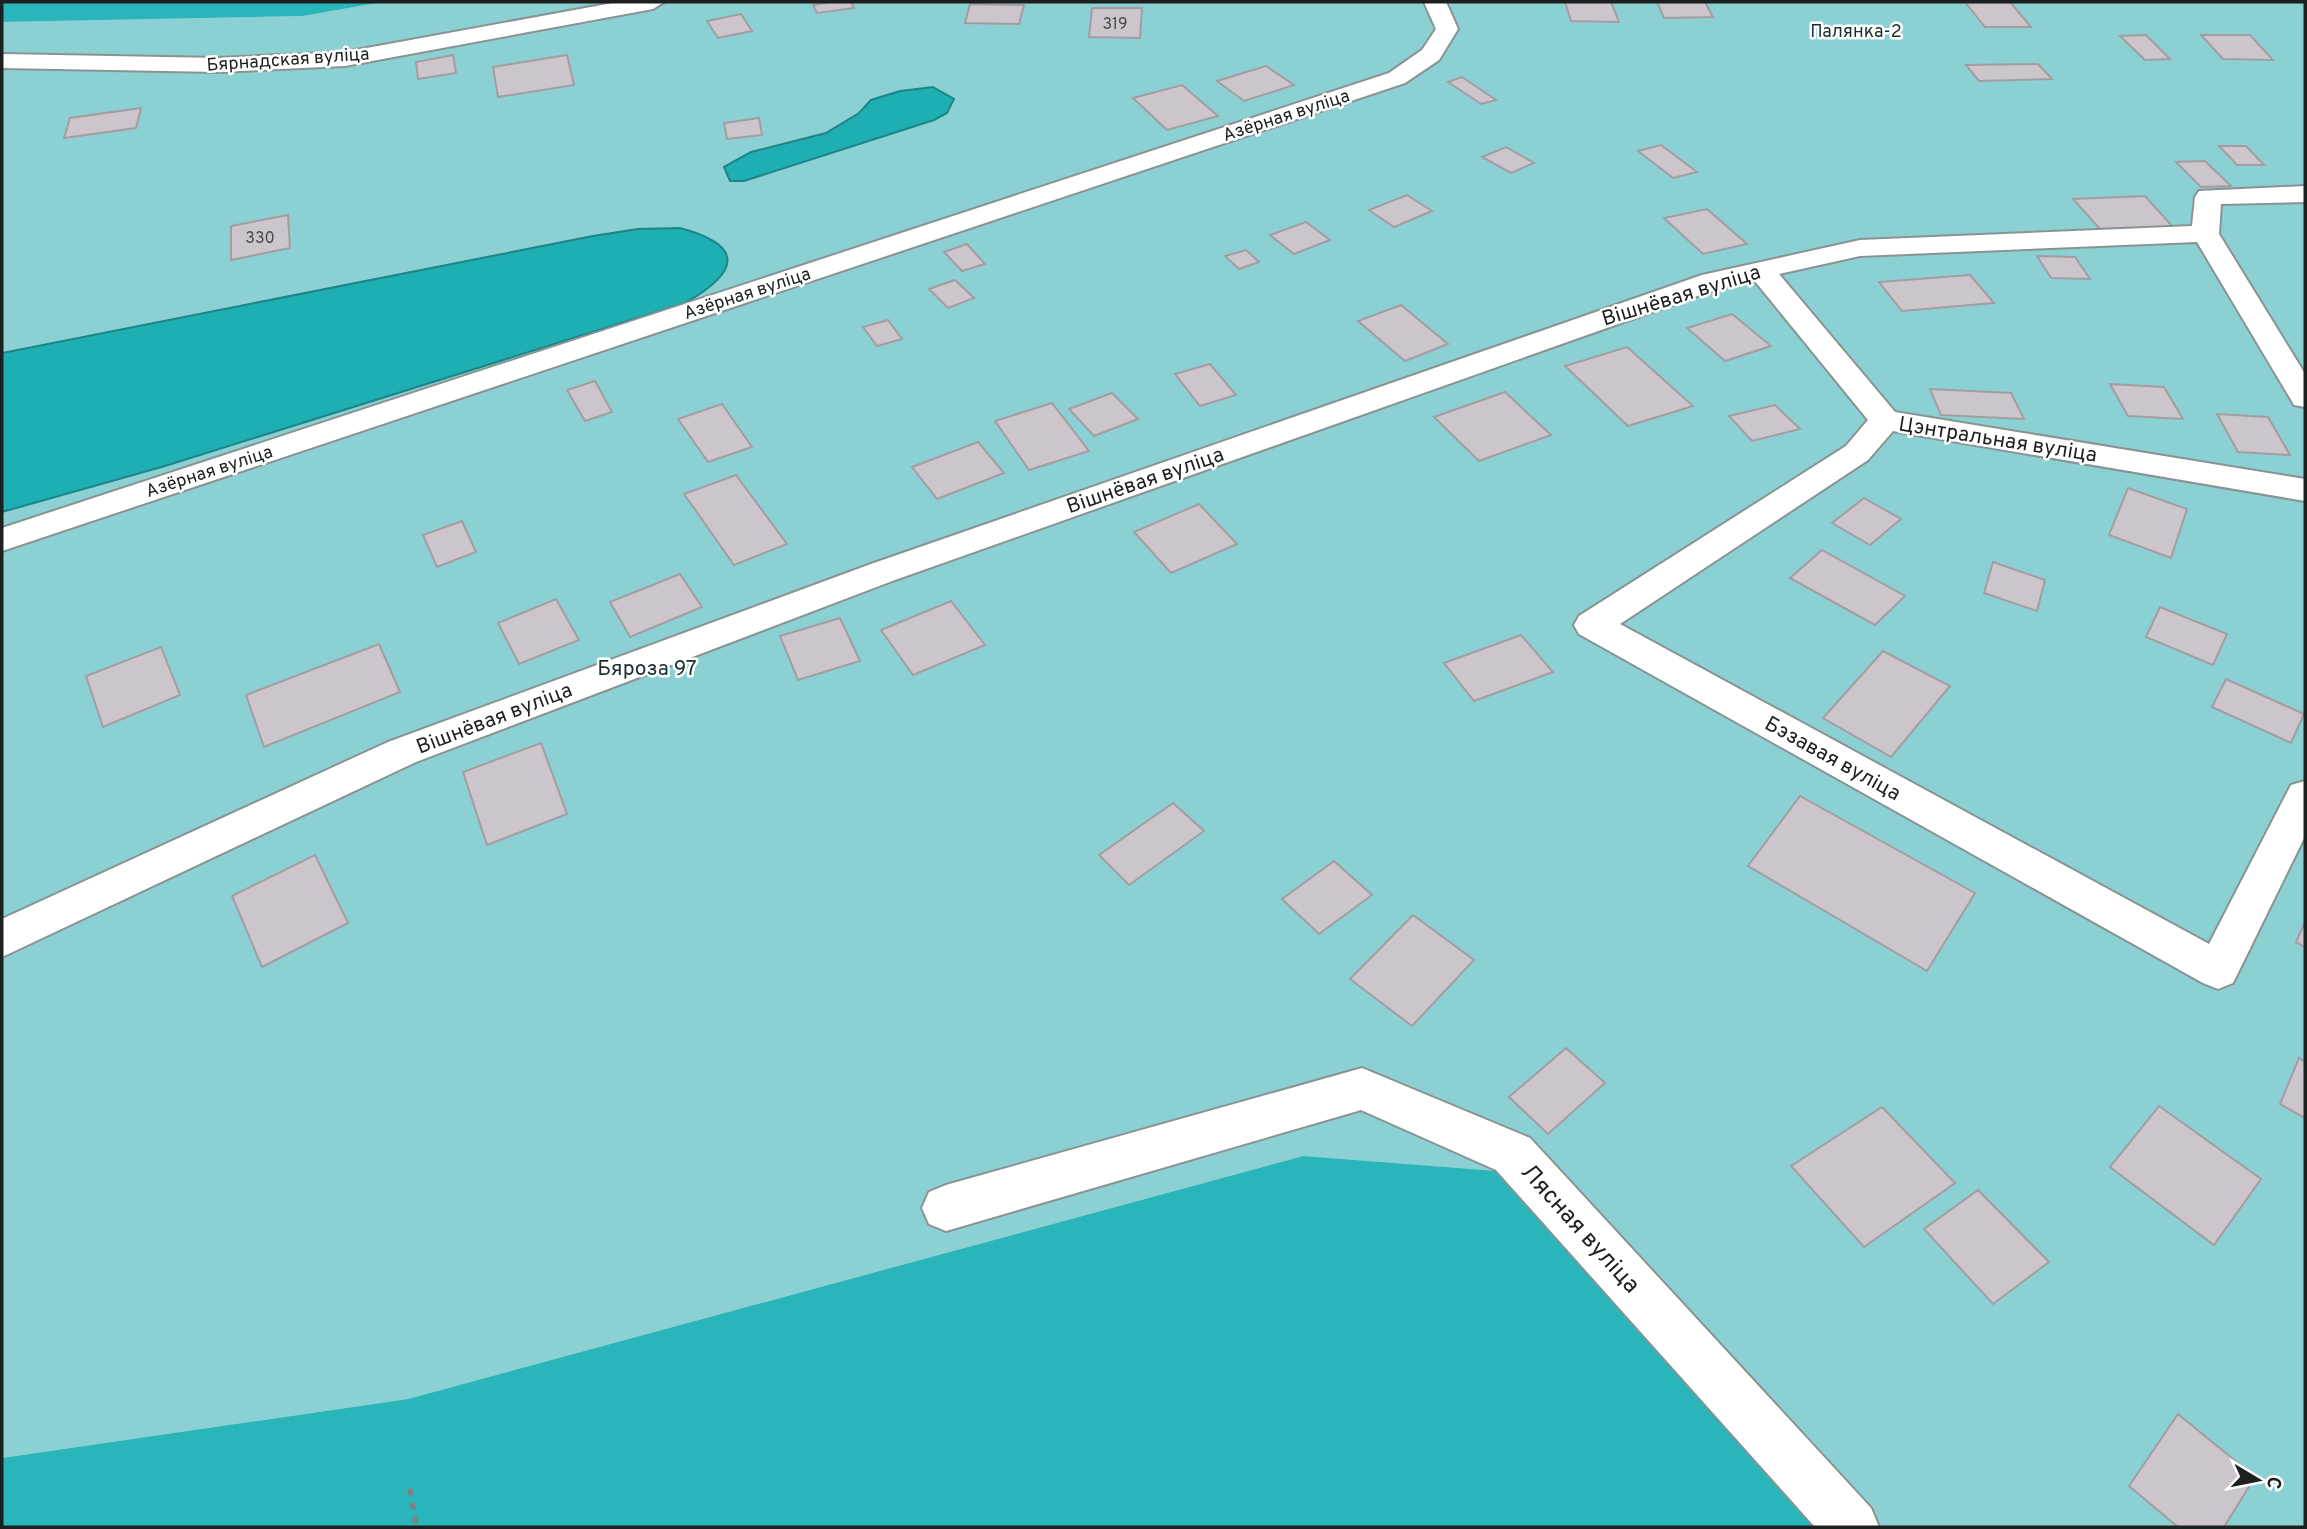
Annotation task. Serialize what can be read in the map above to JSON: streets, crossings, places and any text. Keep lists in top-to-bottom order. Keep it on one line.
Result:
{"streets":{"lane":["Бярнадская вуліца","Азёрная вуліца","Вішнёвая вуліца","Цэнтральная вуліца","Бэзавая вуліца","Лясная вуліца"]},"crossings":[["Вішнёвая вуліца","Цэнтральная вуліца"],["Цэнтральная вуліца","Бэзавая вуліца"]],"parks":["Палянка-2","Бяроза 97"],"house_numbers":["319","330"],"north":"right"}
